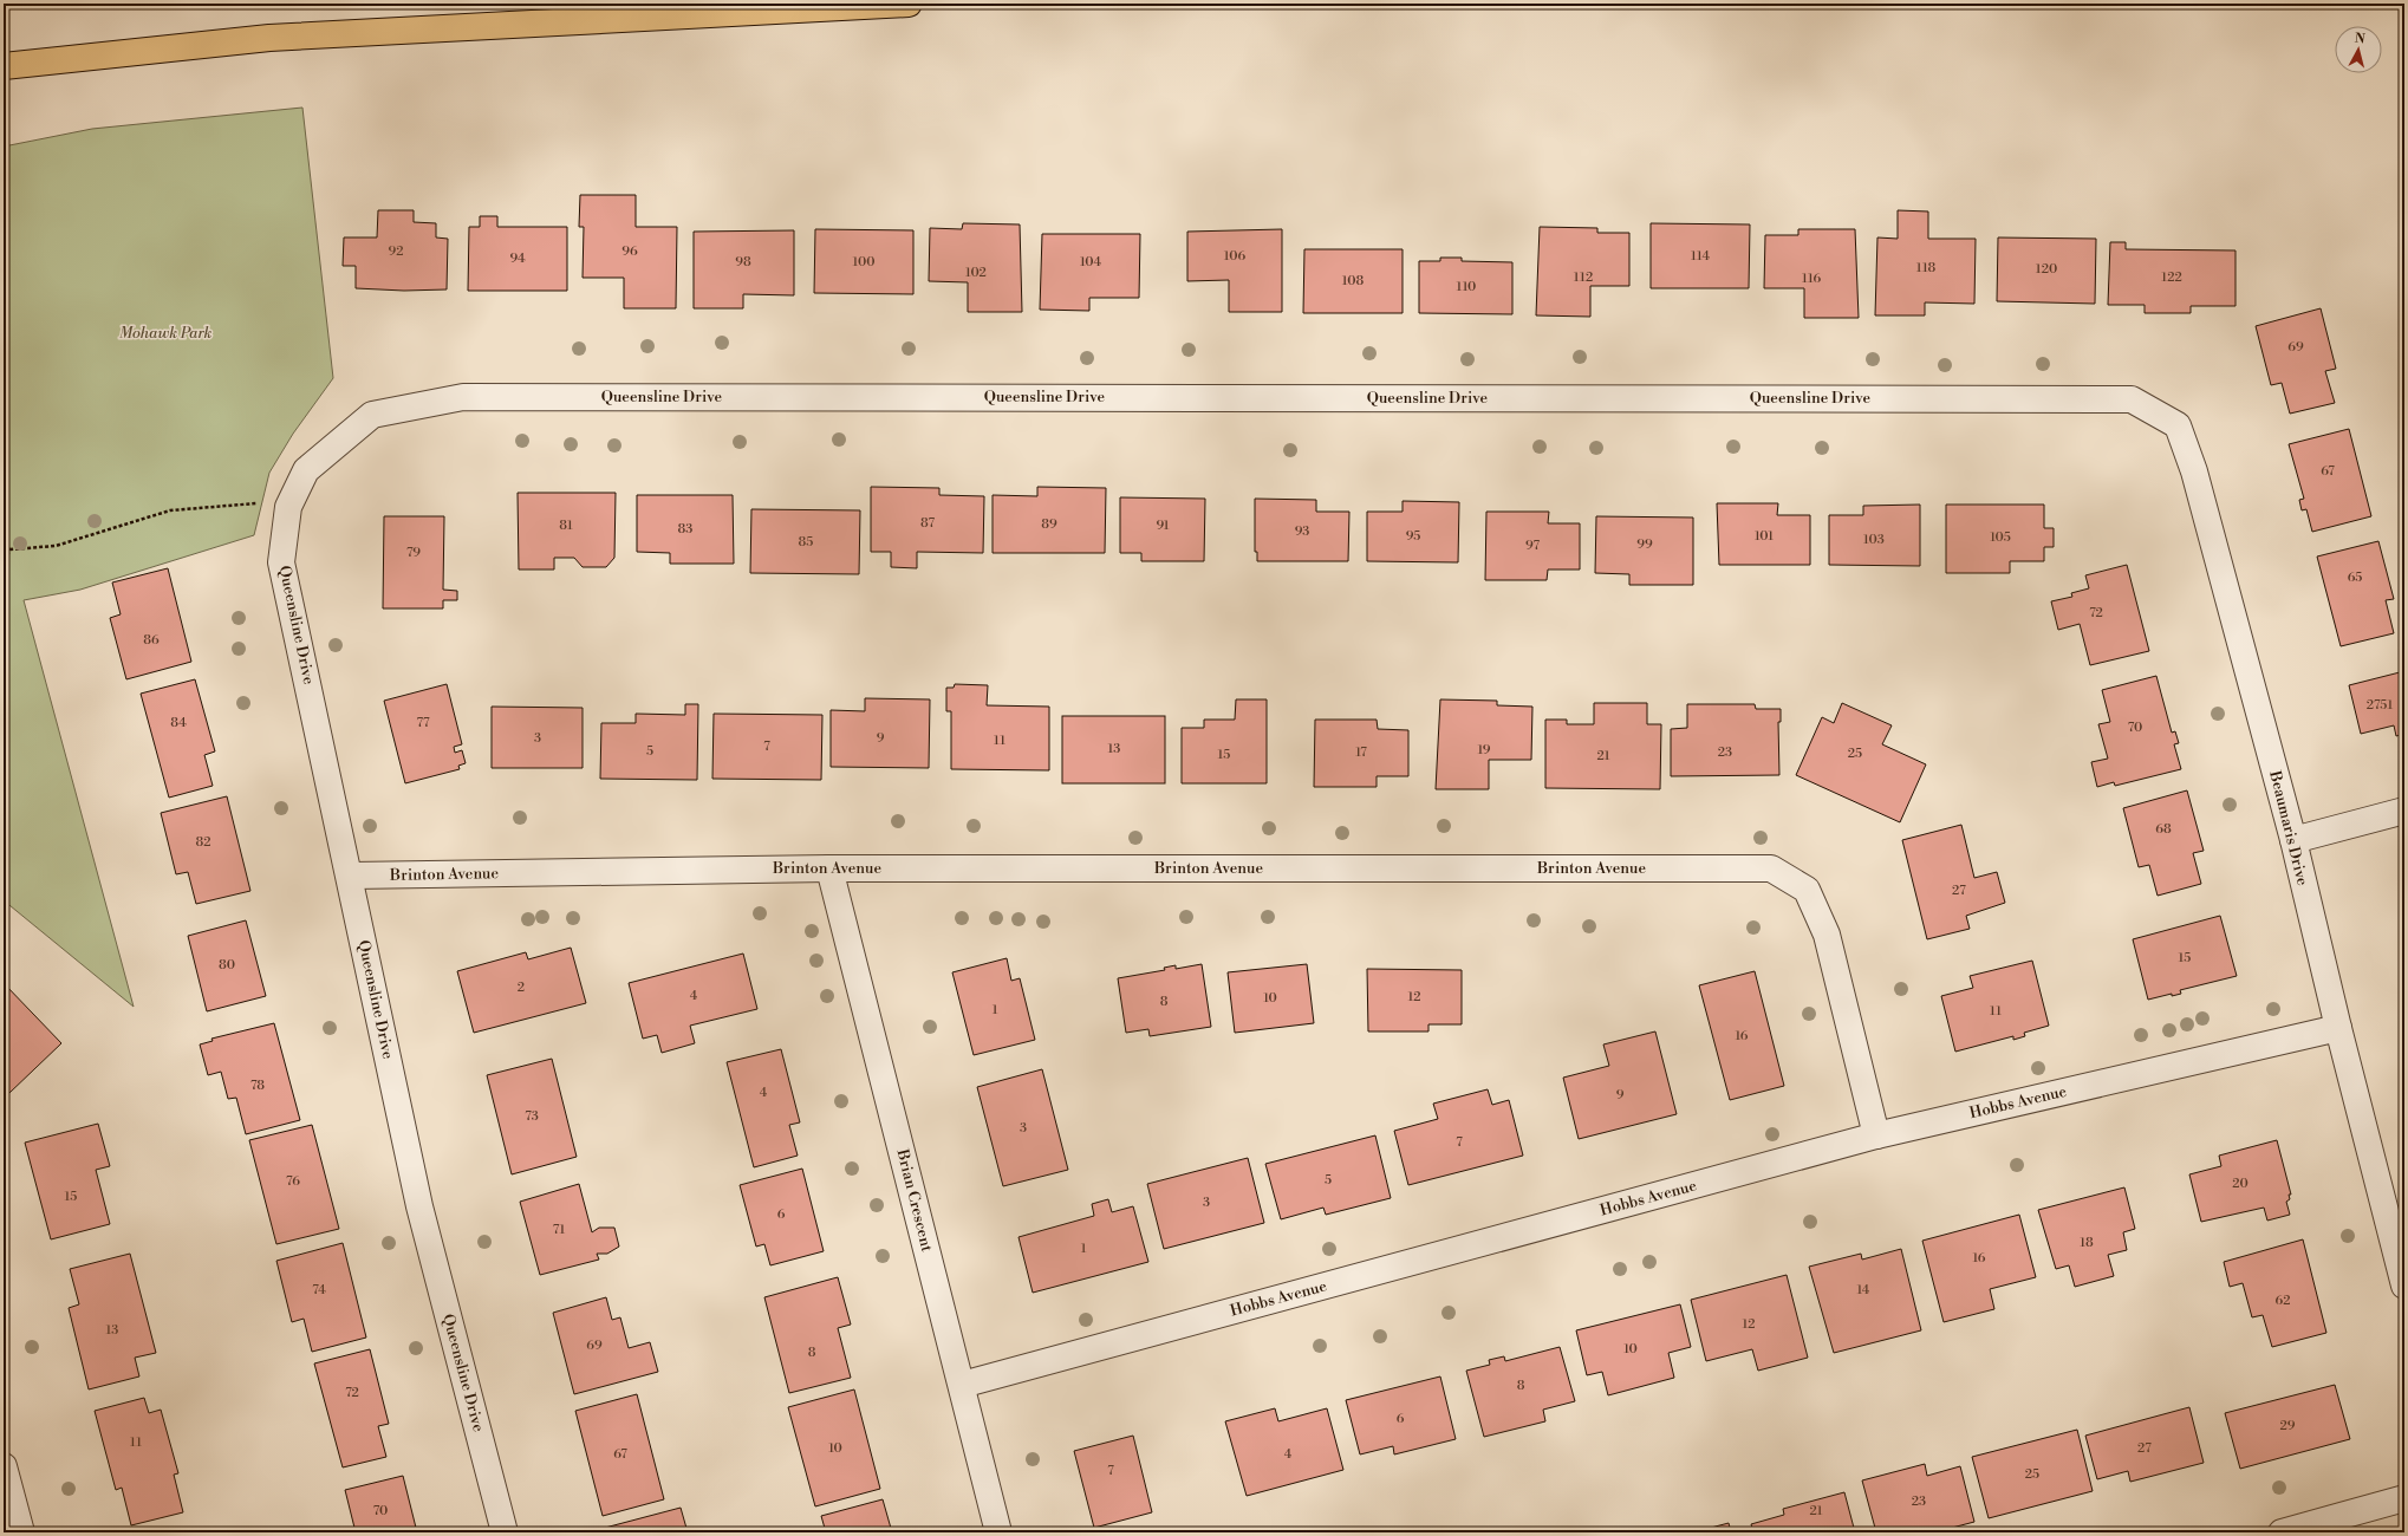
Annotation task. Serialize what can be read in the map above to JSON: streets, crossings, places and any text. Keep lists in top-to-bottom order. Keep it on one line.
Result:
{"streets":{"street":["Queensline Drive","Beaumaris Drive","Brinton Avenue","Hobbs Avenue","Brian Crescent"]},"crossings":[["Queensline Drive","Beaumaris Drive"],["Queensline Drive","Brinton Avenue"],["Beaumaris Drive","Hobbs Avenue"],["Brinton Avenue","Hobbs Avenue"],["Brinton Avenue","Brian Crescent"],["Hobbs Avenue","Brian Crescent"]],"parks":["Mohawk Park"],"house_numbers":["92","96","106","114","94","98","100","104","118","120","102","112","122","116","108","110","69","67","87","89","81","91","83","93","95","101","105","103","85","99","97","79","65","72","86","2751","84","77","70","3","9","11","7","13","19","5","17","23","25","15","21","68","82","27","15","80","2","4","12","10","8","1","11","16","78","4","9","73","3","7","5","76","20","15","3","6","71","18","1","16","74","14","62","12","13","69","10","8","8","72","6","29","11","10","27","67","4","7","25","23","70","21"],"north":"top"}
